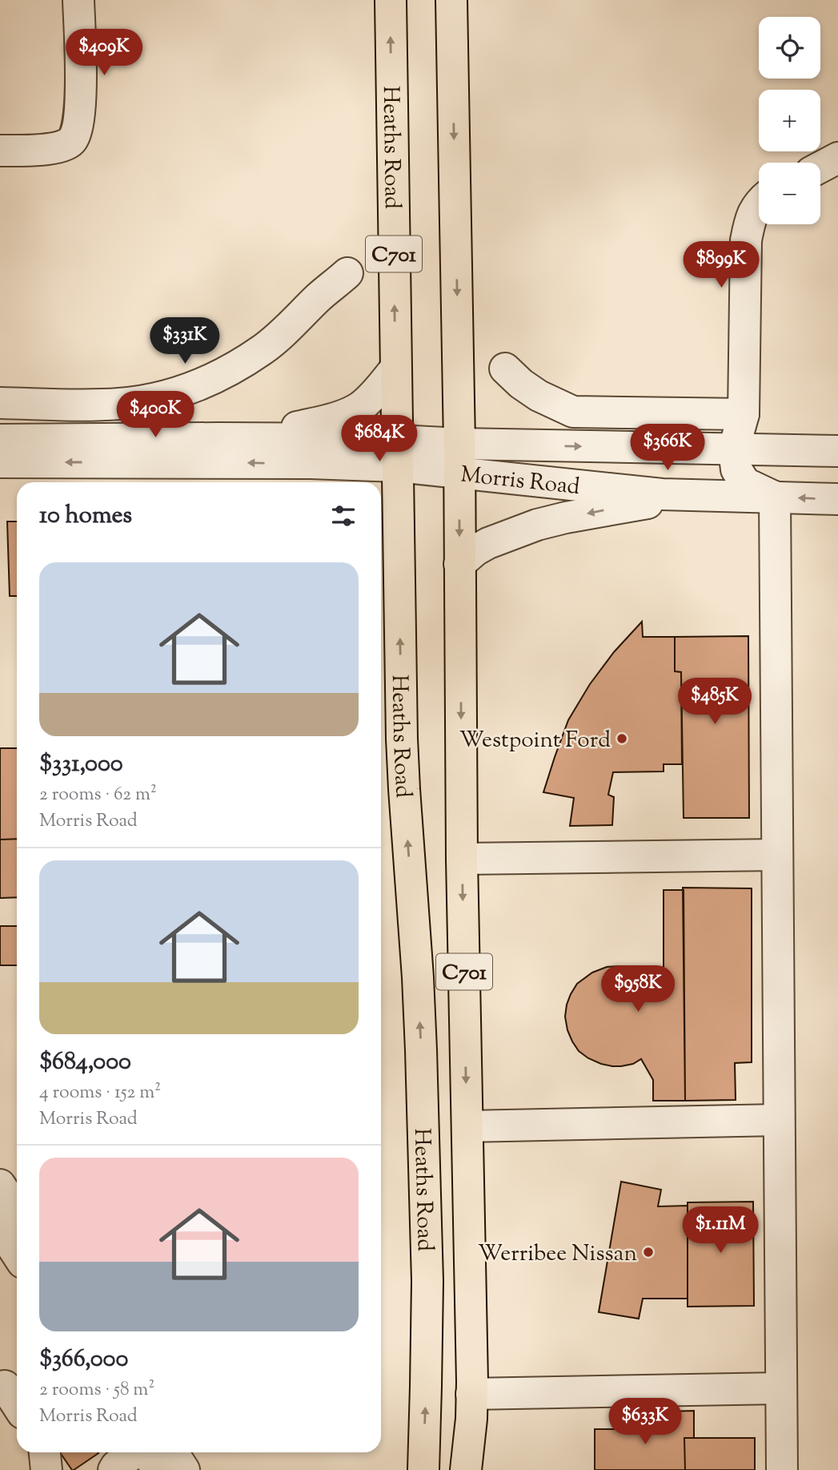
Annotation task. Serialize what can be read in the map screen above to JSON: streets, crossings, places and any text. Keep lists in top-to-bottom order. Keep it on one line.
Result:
{"streets":{"main road":["Heaths Road","C701"],"street":["Morris Road"]},"crossings":[["Heaths Road","Morris Road"]],"places":["Westpoint Ford","Werribee Nissan"],"page":{"map_buttons":["+","−"],"price":["$409K","$899K","$331K","$400K","$684K","$366K","$485K","$958K","$1.11M","$633K"],"heading":"10 homes","list":[{"name":"$331,000","note":"2 rooms · 62 m² · Morris Road"},{"name":"$684,000","note":"4 rooms · 152 m² · Morris Road"},{"name":"$366,000","note":"2 rooms · 58 m² · Morris Road"}]}}
